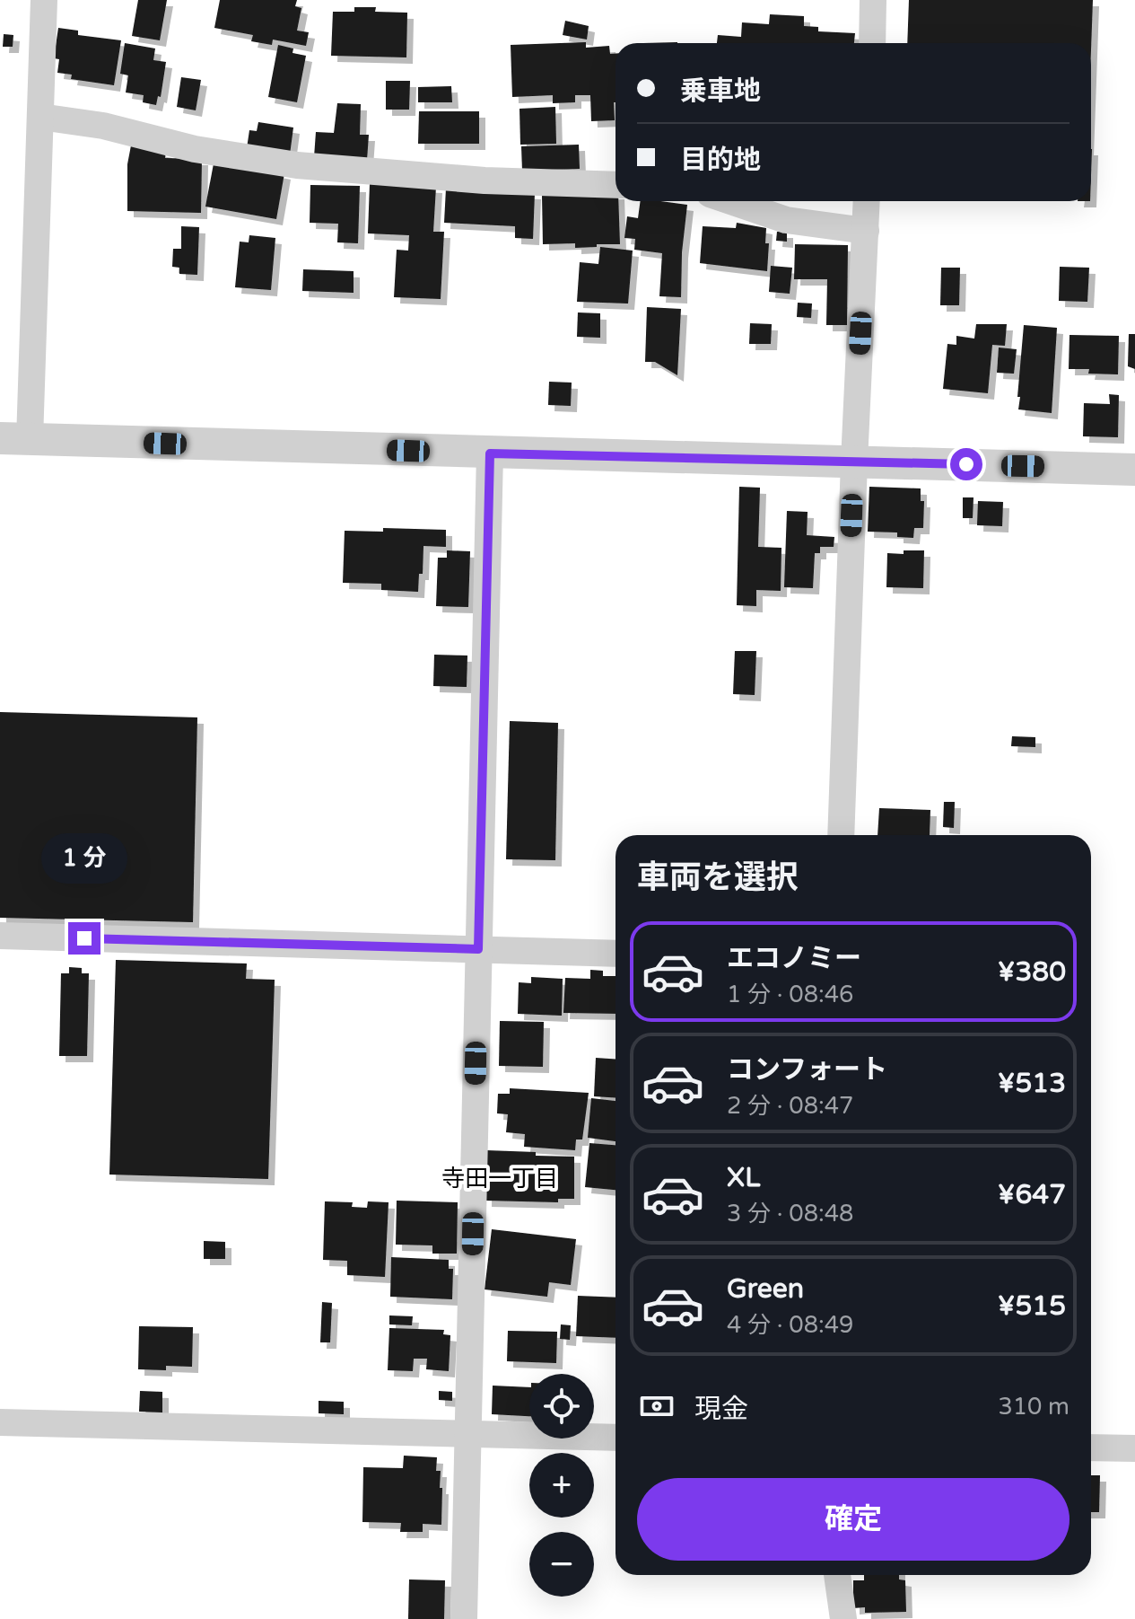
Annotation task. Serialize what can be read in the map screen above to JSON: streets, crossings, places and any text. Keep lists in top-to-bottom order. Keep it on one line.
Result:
{"districts":["寺田一丁目"],"page":{"banner":["乗車地","目的地"],"bubble":"1 分","heading":"車両を選択","list":[{"name":"エコノミー","note":"1 分 · 08:46","value":"¥380"},{"name":"コンフォート","note":"2 分 · 08:47","value":"¥513"},{"name":"XL","note":"3 分 · 08:48","value":"¥647"},{"name":"Green","note":"4 分 · 08:49","value":"¥515"}],"pay":["現金","310 m"],"map_buttons":["+","−"],"buttons":"確定"}}
